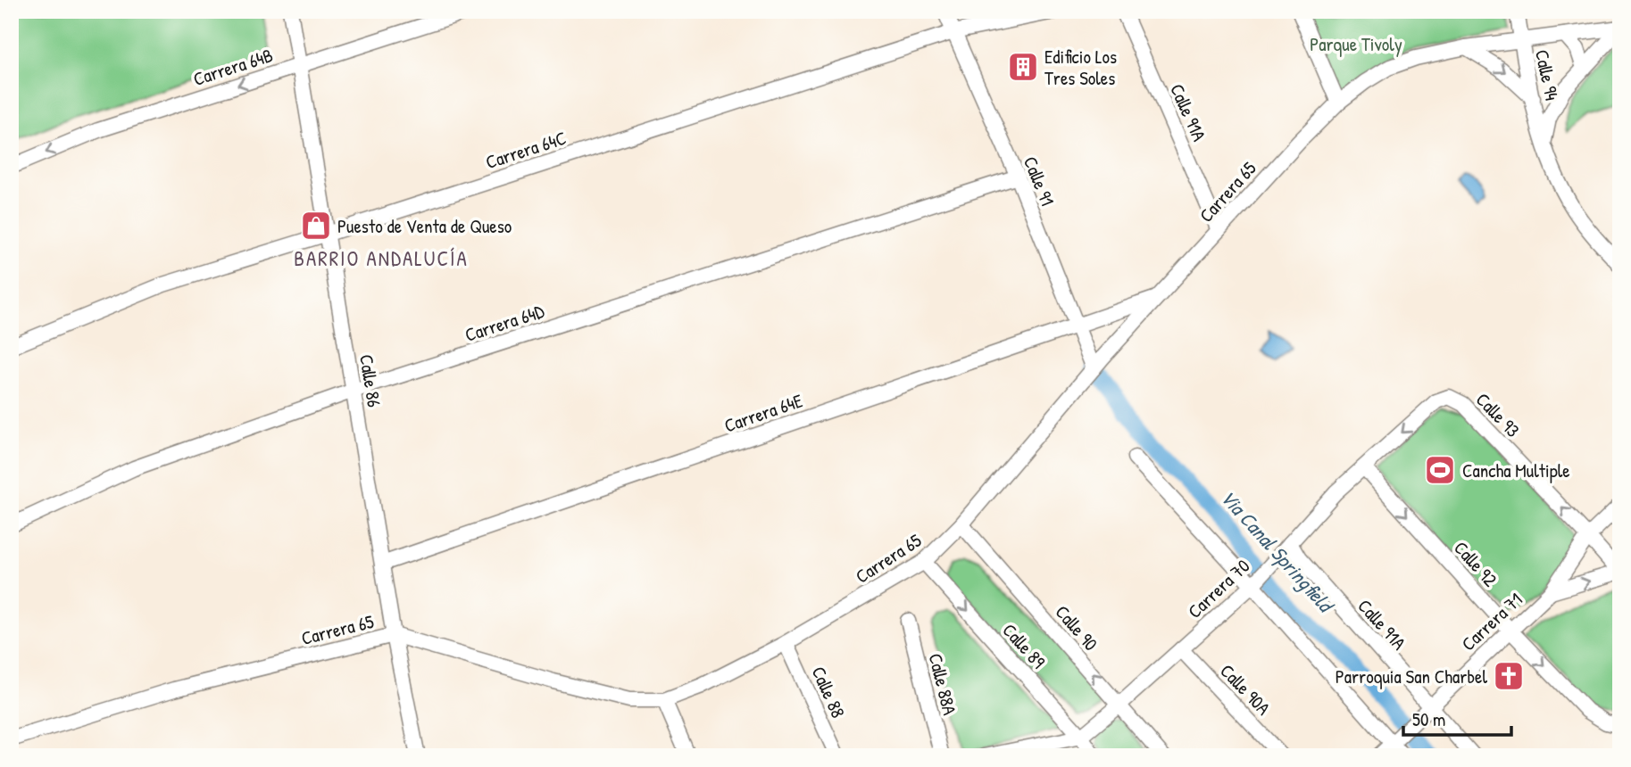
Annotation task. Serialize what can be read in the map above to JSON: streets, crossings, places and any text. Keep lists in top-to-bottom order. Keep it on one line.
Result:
{"streets":{"street":["Carrera 64B","Calle 94","Calle 91A","Carrera 64C","Calle 91","Carrera 65","Carrera 64D","Calle 86","Carrera 64E","Calle 93","Calle 92","Carrera 70","Carrera 71","Calle 90","Calle 89","Calle 88A","Calle 90A","Calle 88"]},"crossings":[["Carrera 64B","Calle 86"],["Calle 94","Carrera 65"],["Calle 91A","Carrera 65"],["Calle 91A","Carrera 70"],["Calle 91A","Carrera 71"],["Carrera 64C","Calle 91"],["Carrera 64C","Calle 86"],["Calle 91","Carrera 65"],["Calle 91","Carrera 64D"],["Calle 91","Carrera 64E"],["Carrera 65","Calle 86"],["Carrera 65","Carrera 64E"],["Carrera 65","Calle 90"],["Carrera 65","Calle 89"],["Carrera 65","Calle 88"],["Carrera 64D","Calle 86"],["Calle 86","Carrera 64E"],["Calle 93","Carrera 70"],["Calle 93","Carrera 71"],["Calle 92","Carrera 70"],["Calle 92","Carrera 71"],["Carrera 70","Calle 90"],["Carrera 70","Calle 89"],["Carrera 70","Calle 90A"]],"one_way":["Carrera 64B","Calle 93","Calle 92","Calle 90","Calle 89"],"districts":["BARRIO ANDALUCÍA"],"water":["Via Canal Springfield"],"parks":["Parque Tivoly"],"places":{"building":["Edificio Los Tres Soles"],"shop":["Puesto de Venta de Queso"],"sports":["Cancha Multiple"],"church":["Parroquia San Charbel"]},"scale_bar":"50 m"}
